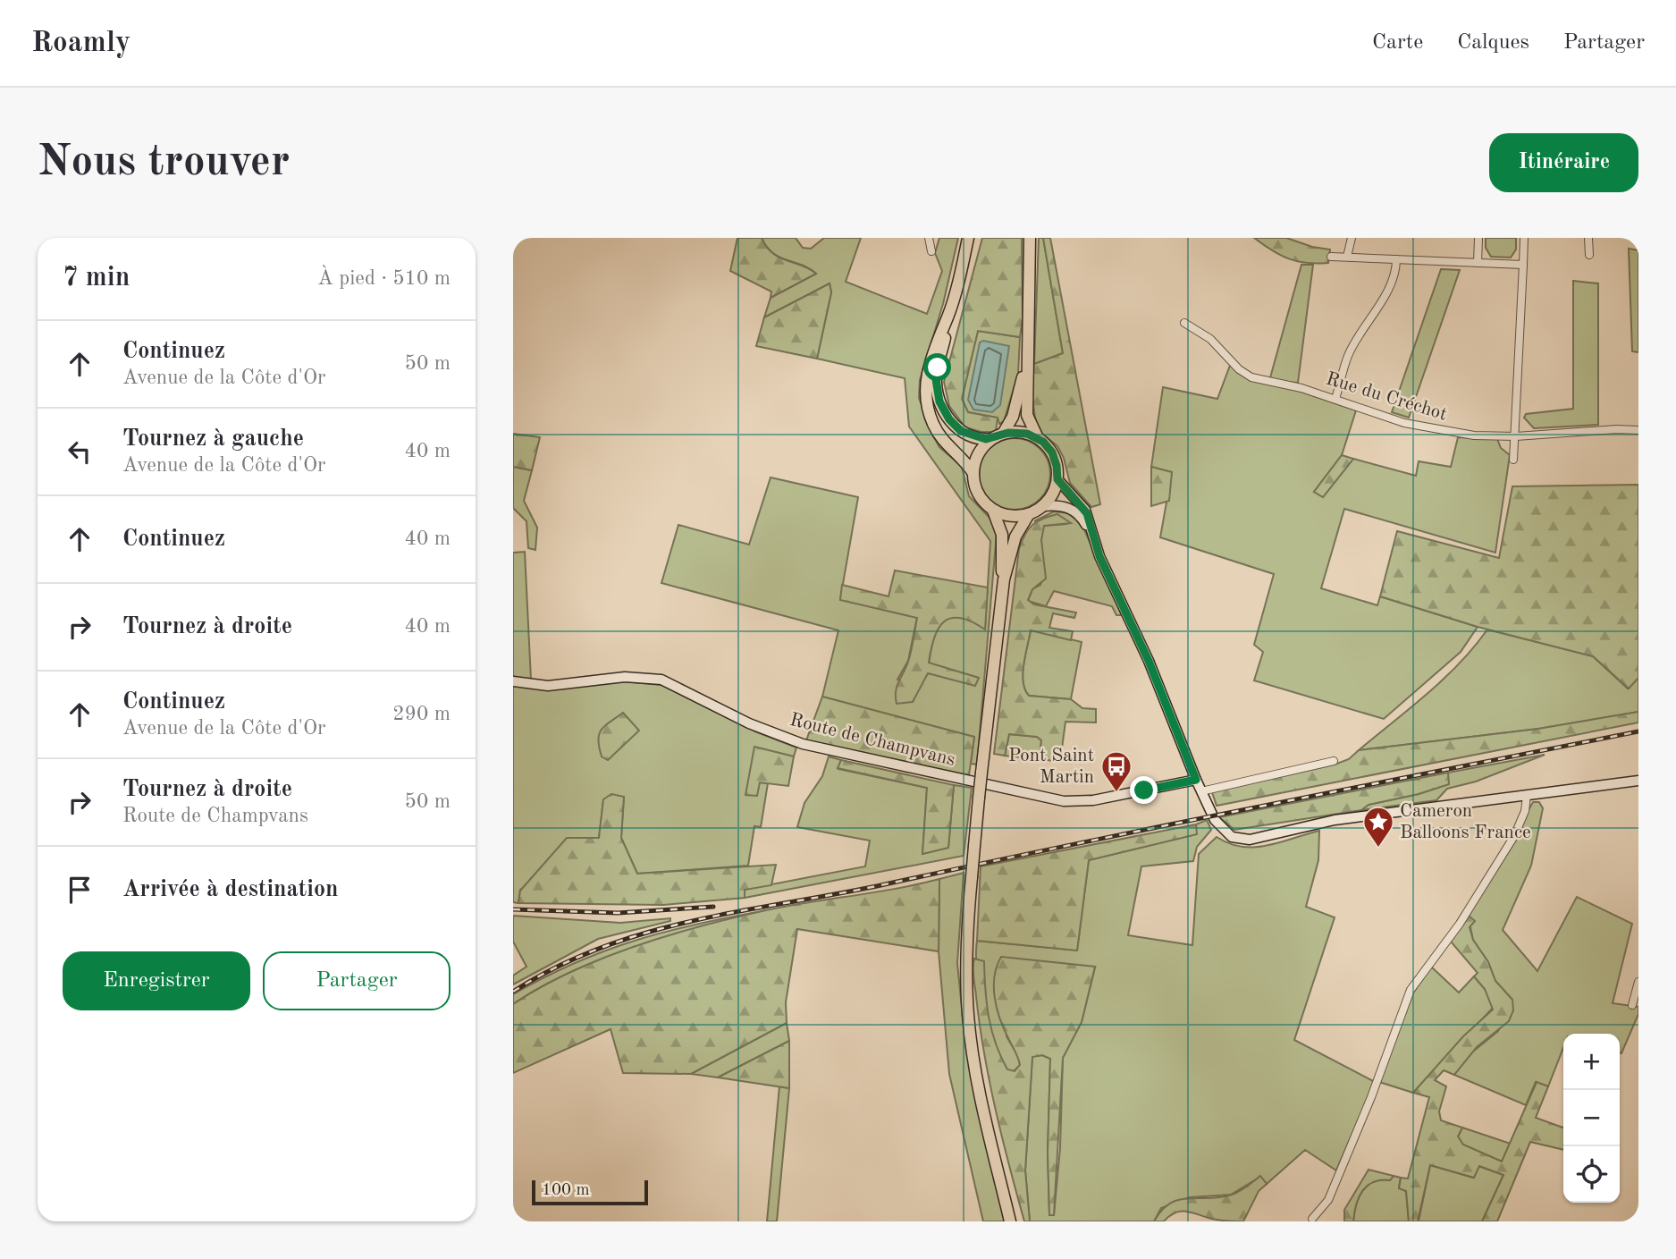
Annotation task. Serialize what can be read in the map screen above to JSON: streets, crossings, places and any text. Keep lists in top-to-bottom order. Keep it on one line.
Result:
{"streets":{"main road":["Route de Champvans"],"street":["Rue du Créchot"]},"places":{"bus stop":["Pont Saint Martin"],"place":["Cameron Balloons France"]},"scale_bar":"100 m","page":{"header":"Roamly","nav":["Carte","Calques","Partager"],"buttons":["Itinéraire",["Enregistrer","Partager"]],"title":"Nous trouver","heading":["7 min","À pied · 510 m"],"list":[["Continuez","Avenue de la Côte d'Or","50 m"],["Tournez à gauche","Avenue de la Côte d'Or","40 m"],["Continuez","40 m"],["Tournez à droite","40 m"],["Continuez","Avenue de la Côte d'Or","290 m"],["Tournez à droite","Route de Champvans","50 m"],"Arrivée à destination"],"map_buttons":["+","−"],"scale":"100 m"}}
